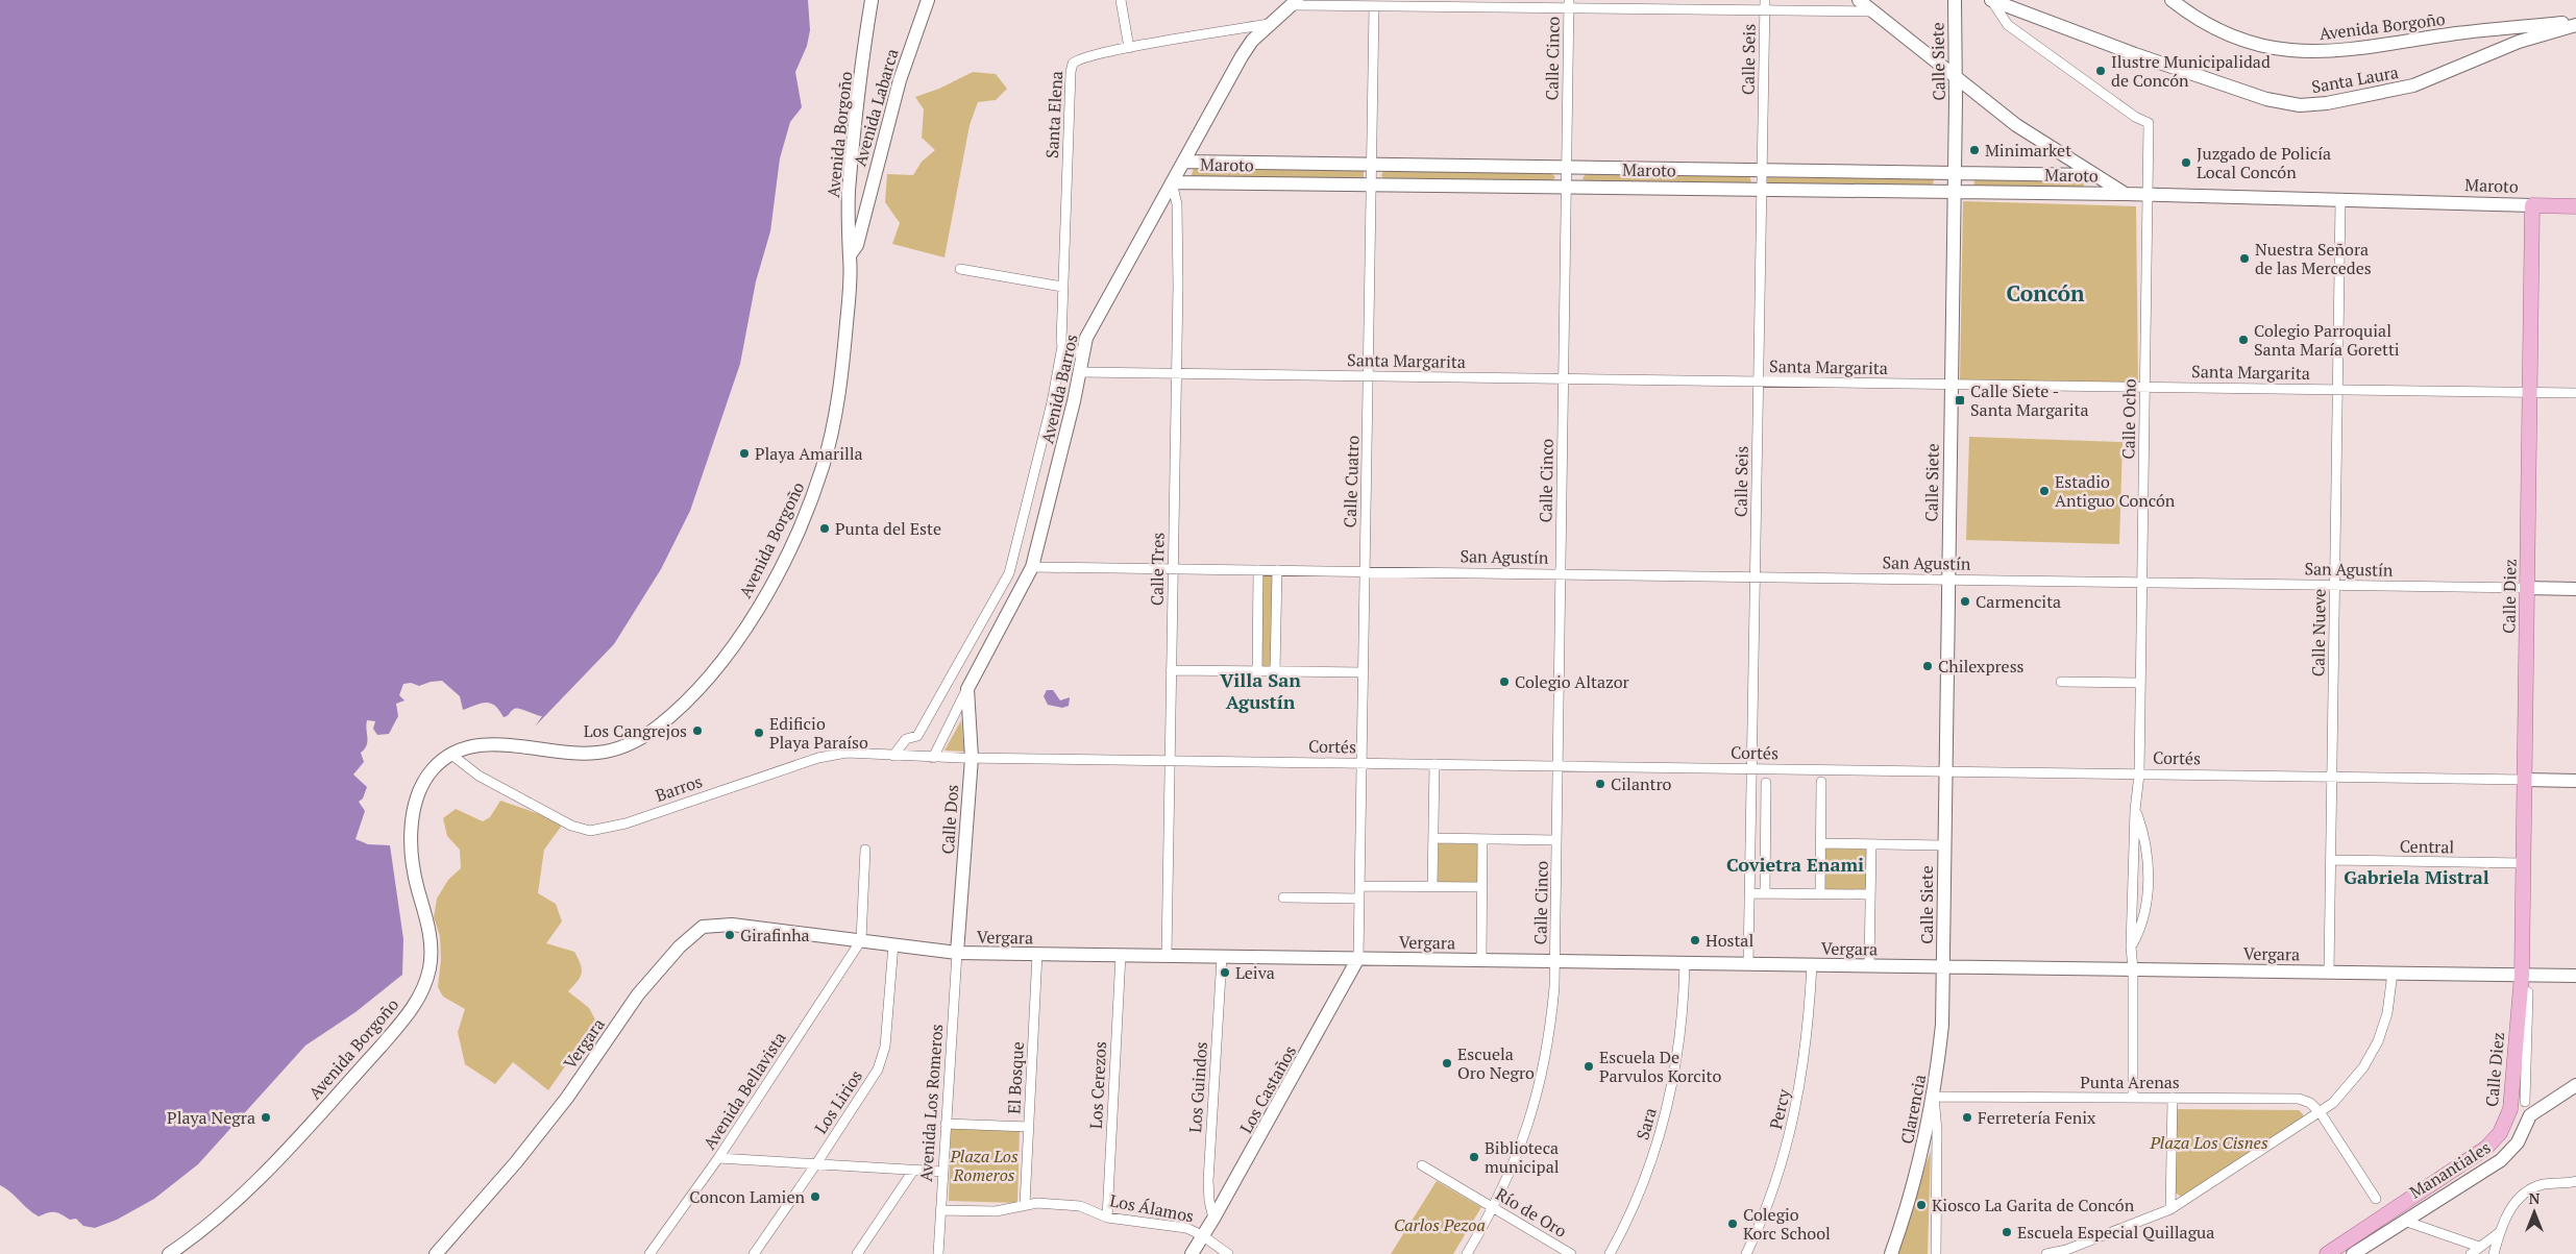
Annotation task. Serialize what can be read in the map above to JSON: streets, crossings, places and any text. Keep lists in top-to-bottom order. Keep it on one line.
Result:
{"streets":{"main road":["Maroto","Calle Diez","Manantiales"],"street":["Avenida Borgoño","Calle Cinco","Calle Seis","Calle Siete","Santa Laura","Avenida Labarca","Santa Elena","Santa Margarita","Avenida Barros","Calle Ocho","Calle Cuatro","San Agustín","Calle Tres","Calle Nueve","Cortés","Barros","Calle Dos","Central","Vergara","El Bosque","Punta Arenas","Los Cerezos","Los Guindos","Los Castaños","Avenida Bellavista","Los Lirios","Avenida Los Romeros","Percy","Clarencia","Sara","Los Álamos","Río de Oro"]},"crossings":[["Avenida Borgoño","Santa Laura"],["Avenida Borgoño","Avenida Labarca"],["Avenida Borgoño","Barros"],["Calle Cinco","Maroto"],["Calle Cinco","Santa Margarita"],["Calle Cinco","San Agustín"],["Calle Cinco","Cortés"],["Calle Cinco","Vergara"],["Calle Cinco","Río de Oro"],["Calle Seis","Maroto"],["Calle Seis","Santa Margarita"],["Calle Seis","San Agustín"],["Calle Seis","Cortés"],["Calle Seis","Vergara"],["Calle Siete","Maroto"],["Calle Siete","Santa Margarita"],["Calle Siete","San Agustín"],["Calle Siete","Cortés"],["Calle Siete","Vergara"],["Calle Siete","Clarencia"],["Santa Laura","Calle Ocho"],["Santa Elena","Avenida Barros"],["Maroto","Avenida Barros"],["Maroto","Calle Ocho"],["Maroto","Calle Cuatro"],["Maroto","Calle Tres"],["Maroto","Calle Diez"],["Maroto","Calle Nueve"],["Santa Margarita","Avenida Barros"],["Santa Margarita","Calle Ocho"],["Santa Margarita","Calle Cuatro"],["Santa Margarita","Calle Tres"],["Santa Margarita","Calle Diez"],["Santa Margarita","Calle Nueve"],["Avenida Barros","San Agustín"],["Avenida Barros","Calle Tres"],["Avenida Barros","Cortés"],["Avenida Barros","Barros"],["Avenida Barros","Calle Dos"],["Calle Ocho","San Agustín"],["Calle Ocho","Cortés"],["Calle Ocho","Vergara"],["Calle Ocho","Punta Arenas"],["Calle Cuatro","San Agustín"],["Calle Cuatro","Cortés"],["Calle Cuatro","Vergara"],["Calle Cuatro","Los Castaños"],["San Agustín","Calle Tres"],["San Agustín","Calle Diez"],["San Agustín","Calle Nueve"],["Calle Tres","Cortés"],["Calle Tres","Vergara"],["Calle Diez","Cortés"],["Calle Diez","Central"],["Calle Diez","Vergara"],["Calle Diez","Manantiales"],["Calle Nueve","Cortés"],["Calle Nueve","Central"],["Calle Nueve","Vergara"],["Cortés","Barros"],["Cortés","Calle Dos"],["Calle Dos","Vergara"],["Calle Dos","Avenida Los Romeros"],["Vergara","El Bosque"],["Vergara","Los Cerezos"],["Vergara","Los Guindos"],["Vergara","Los Castaños"],["Vergara","Avenida Bellavista"],["Vergara","Los Lirios"],["Vergara","Avenida Los Romeros"],["Vergara","Percy"],["Vergara","Clarencia"],["Vergara","Sara"],["El Bosque","Los Álamos"],["Punta Arenas","Clarencia"],["Los Cerezos","Los Álamos"],["Los Guindos","Los Castaños"],["Los Castaños","Los Álamos"],["Avenida Los Romeros","Los Álamos"]],"districts":["Concón","Villa San Agustín","Covietra Enami","Gabriela Mistral"],"parks":["Plaza Los Cisnes","Plaza Los Romeros","Carlos Pezoa"],"places":{"other":["Ilustre Municipalidad de Concón","Minimarket","Juzgado de Policía Local Concón","Nuestra Señora de las Mercedes","Colegio Parroquial Santa María Goretti","Playa Amarilla","Estadio Antiguo Concón","Punta del Este","Carmencita","Chilexpress","Colegio Altazor","Los Cangrejos","Edificio Playa Paraíso","Cilantro","Girafinha","Hostal","Leiva","Escuela Oro Negro","Escuela De Parvulos Korcito","Playa Negra","Ferretería Fenix","Biblioteca municipal","Concon Lamien","Kiosco La Garita de Concón","Colegio Korc School","Escuela Especial Quillagua"],"transit":["Calle Siete - Santa Margarita"]},"north":"top"}
